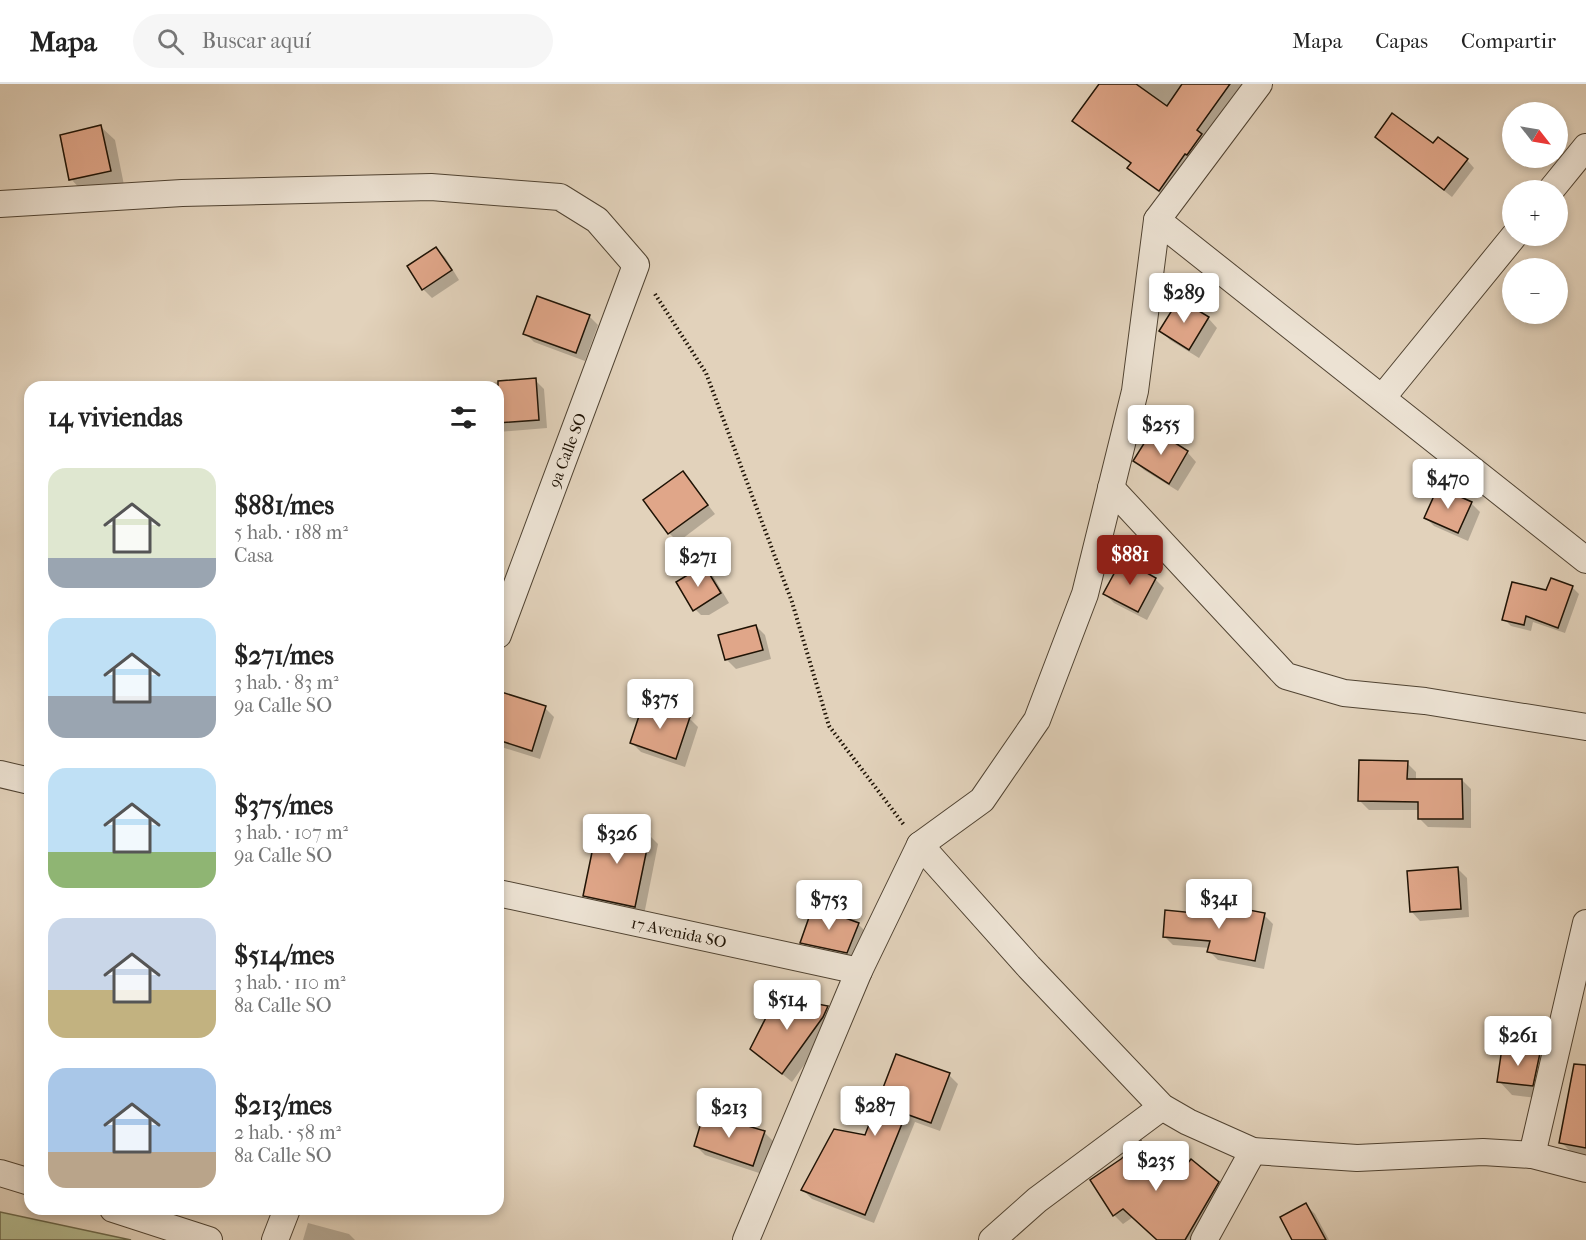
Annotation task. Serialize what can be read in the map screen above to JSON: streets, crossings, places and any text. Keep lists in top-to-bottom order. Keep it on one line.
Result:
{"streets":{"street":["9a Calle SO","17 Avenida SO"]},"north":"bottom right","page":{"header":"Mapa","search":"Buscar aquí","nav":["Mapa","Capas","Compartir"],"map_buttons":["+","−"],"price":["$289","$255","$470","$881","$271","$375","$326","$341","$753","$514","$261","$287","$213","$235"],"heading":"14 viviendas","list":[{"name":"$881/mes","note":"5 hab. · 188 m² · Casa"},{"name":"$271/mes","note":"3 hab. · 83 m² · 9a Calle SO"},{"name":"$375/mes","note":"3 hab. · 107 m² · 9a Calle SO"},{"name":"$514/mes","note":"3 hab. · 110 m² · 8a Calle SO"},{"name":"$213/mes","note":"2 hab. · 58 m² · 8a Calle SO"}]}}
